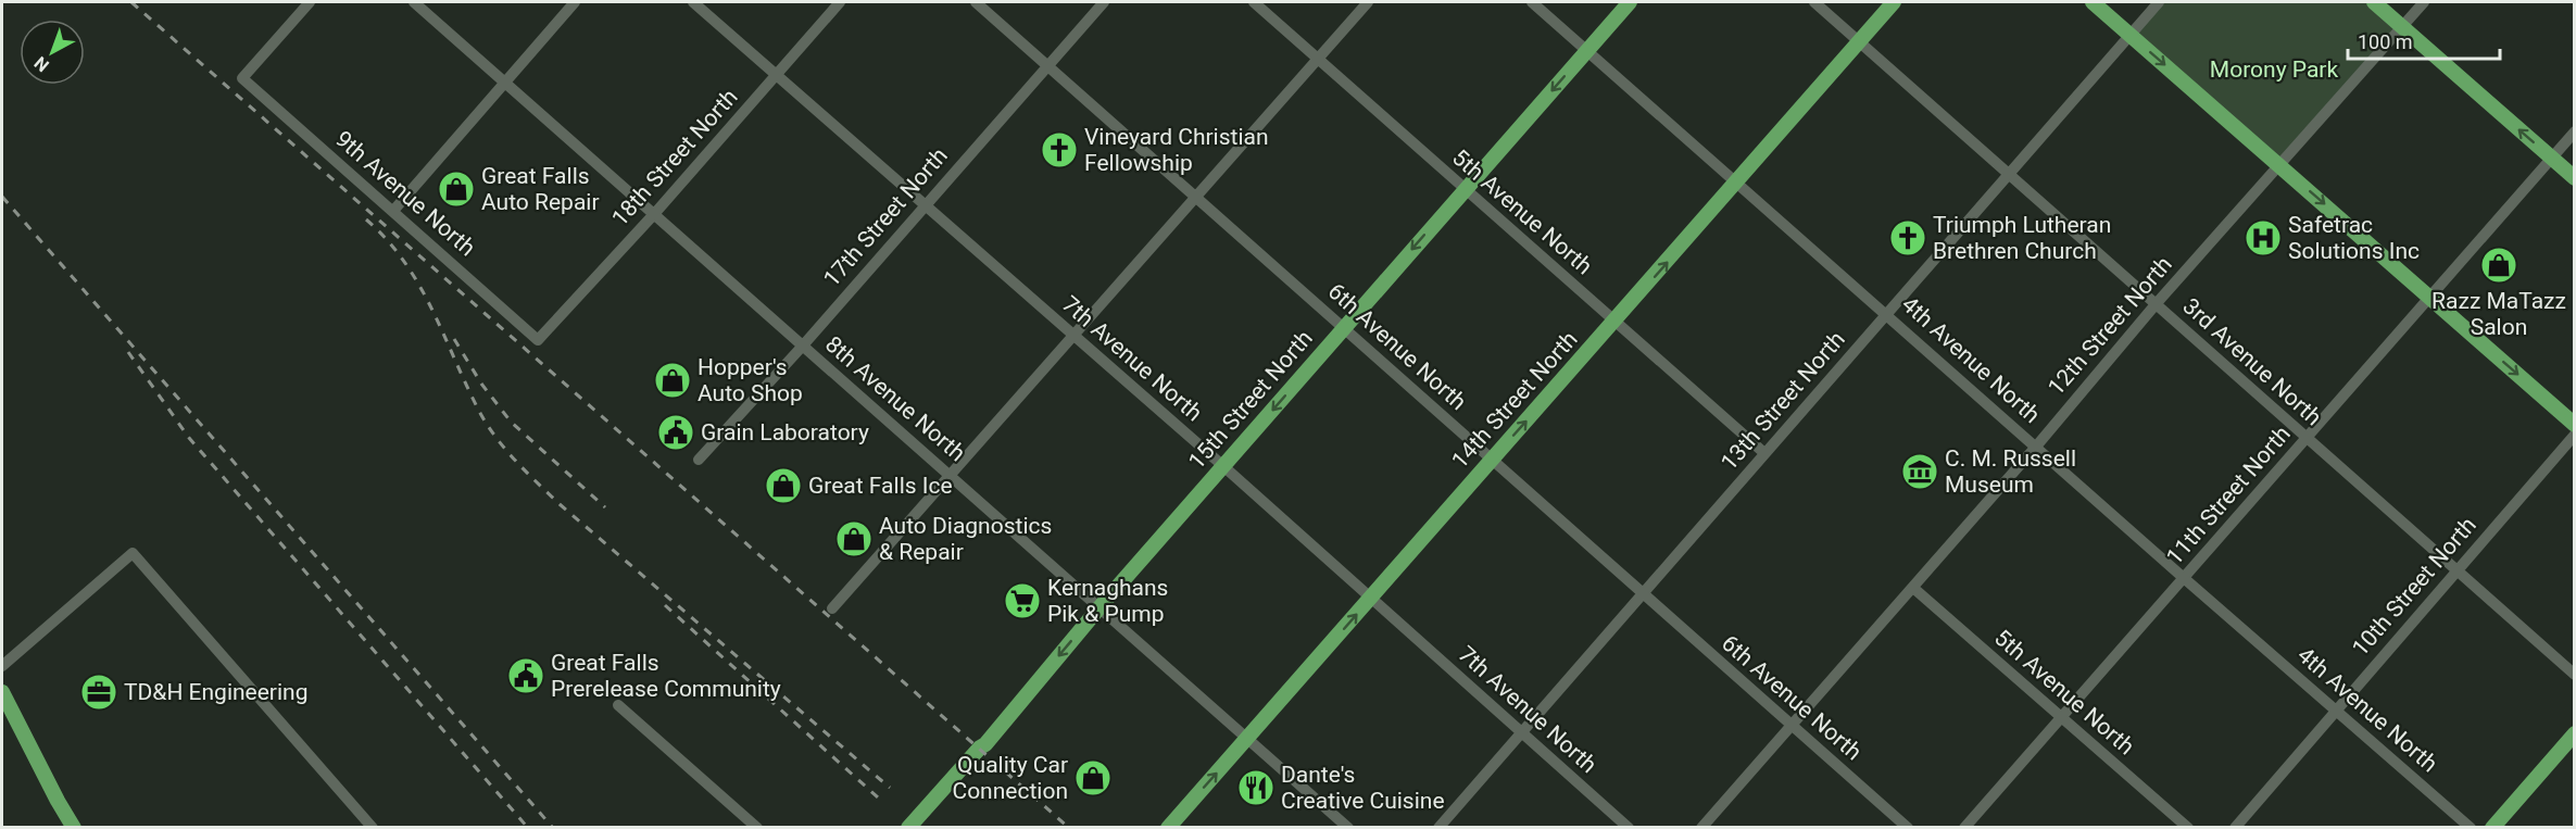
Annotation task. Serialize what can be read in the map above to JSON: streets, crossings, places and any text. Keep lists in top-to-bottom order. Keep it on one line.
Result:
{"streets":{"main road":["15th Street North","14th Street North"],"street":["18th Street North","9th Avenue North","5th Avenue North","17th Street North","12th Street North","6th Avenue North","7th Avenue North","4th Avenue North","3rd Avenue North","8th Avenue North","13th Street North","11th Street North","10th Street North"]},"crossings":[["18th Street North","9th Avenue North"],["18th Street North","7th Avenue North"],["18th Street North","8th Avenue North"],["5th Avenue North","12th Street North"],["5th Avenue North","15th Street North"],["5th Avenue North","14th Street North"],["5th Avenue North","13th Street North"],["5th Avenue North","11th Street North"],["17th Street North","6th Avenue North"],["17th Street North","7th Avenue North"],["17th Street North","8th Avenue North"],["12th Street North","6th Avenue North"],["12th Street North","4th Avenue North"],["12th Street North","3rd Avenue North"],["6th Avenue North","15th Street North"],["6th Avenue North","14th Street North"],["6th Avenue North","13th Street North"],["7th Avenue North","15th Street North"],["7th Avenue North","14th Street North"],["7th Avenue North","13th Street North"],["4th Avenue North","15th Street North"],["4th Avenue North","14th Street North"],["4th Avenue North","13th Street North"],["4th Avenue North","11th Street North"],["4th Avenue North","10th Street North"],["3rd Avenue North","14th Street North"],["3rd Avenue North","13th Street North"],["3rd Avenue North","11th Street North"],["3rd Avenue North","10th Street North"],["8th Avenue North","15th Street North"],["8th Avenue North","14th Street North"]],"one_way":["15th Street North","14th Street North"],"parks":["Morony Park"],"places":{"church":["Vineyard Christian Fellowship","Triumph Lutheran Brethren Church"],"shop":["Great Falls Auto Repair","Razz MaTazz Salon","Hopper's Auto Shop","Great Falls Ice","Auto Diagnostics & Repair","Quality Car Connection"],"hospital":["Safetrac Solutions Inc"],"public building":["Grain Laboratory","Great Falls Prerelease Community"],"museum":["C. M. Russell Museum"],"supermarket":["Kernaghans Pik & Pump"],"office":["TD&H Engineering"],"restaurant":["Dante's Creative Cuisine"]},"scale_bar":"100 m","north":"bottom left"}
